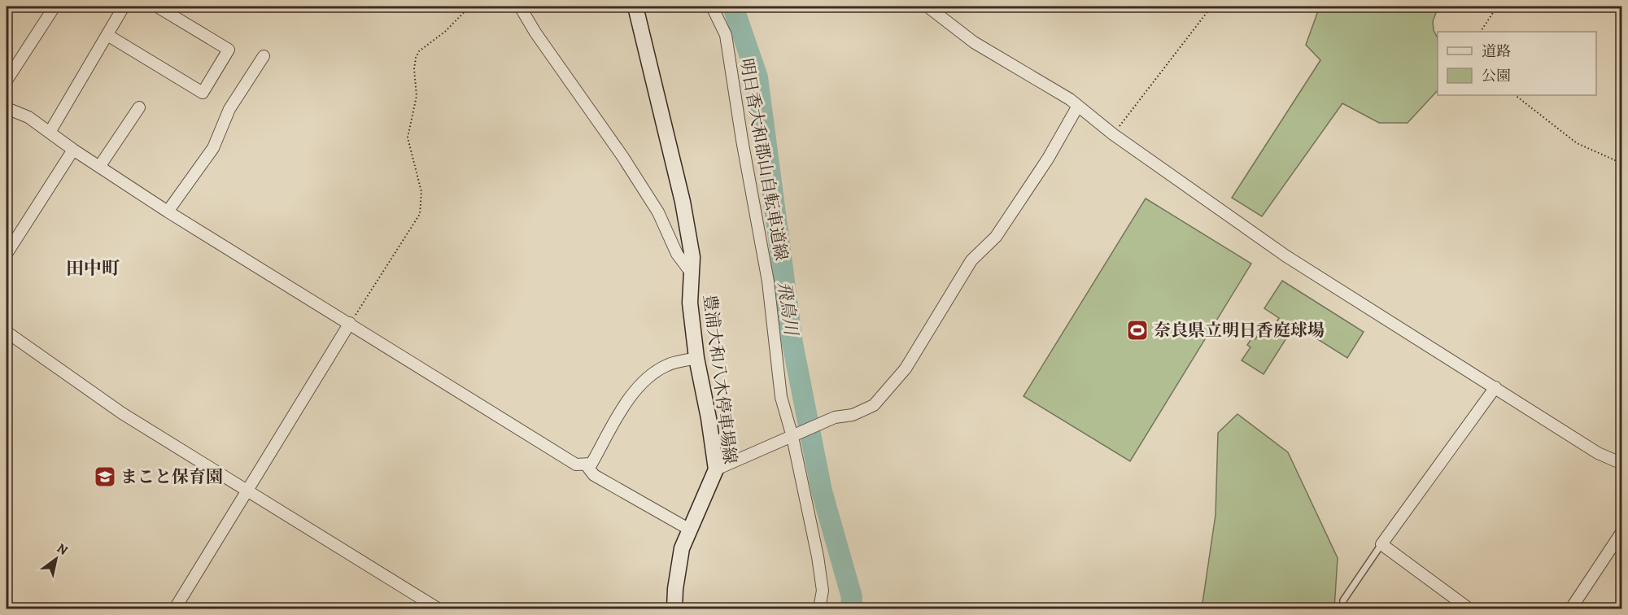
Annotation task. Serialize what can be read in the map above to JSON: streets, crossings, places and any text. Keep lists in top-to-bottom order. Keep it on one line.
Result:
{"streets":{"main road":["豊浦大和八木停車場線"],"street":["明日香大和郡山自転車道線"]},"districts":["田中町"],"water":["飛鳥川"],"places":{"sports":["奈良県立明日香庭球場"],"school or university":["まこと保育園"]},"legend":["道路","公園"],"north":"top right"}
